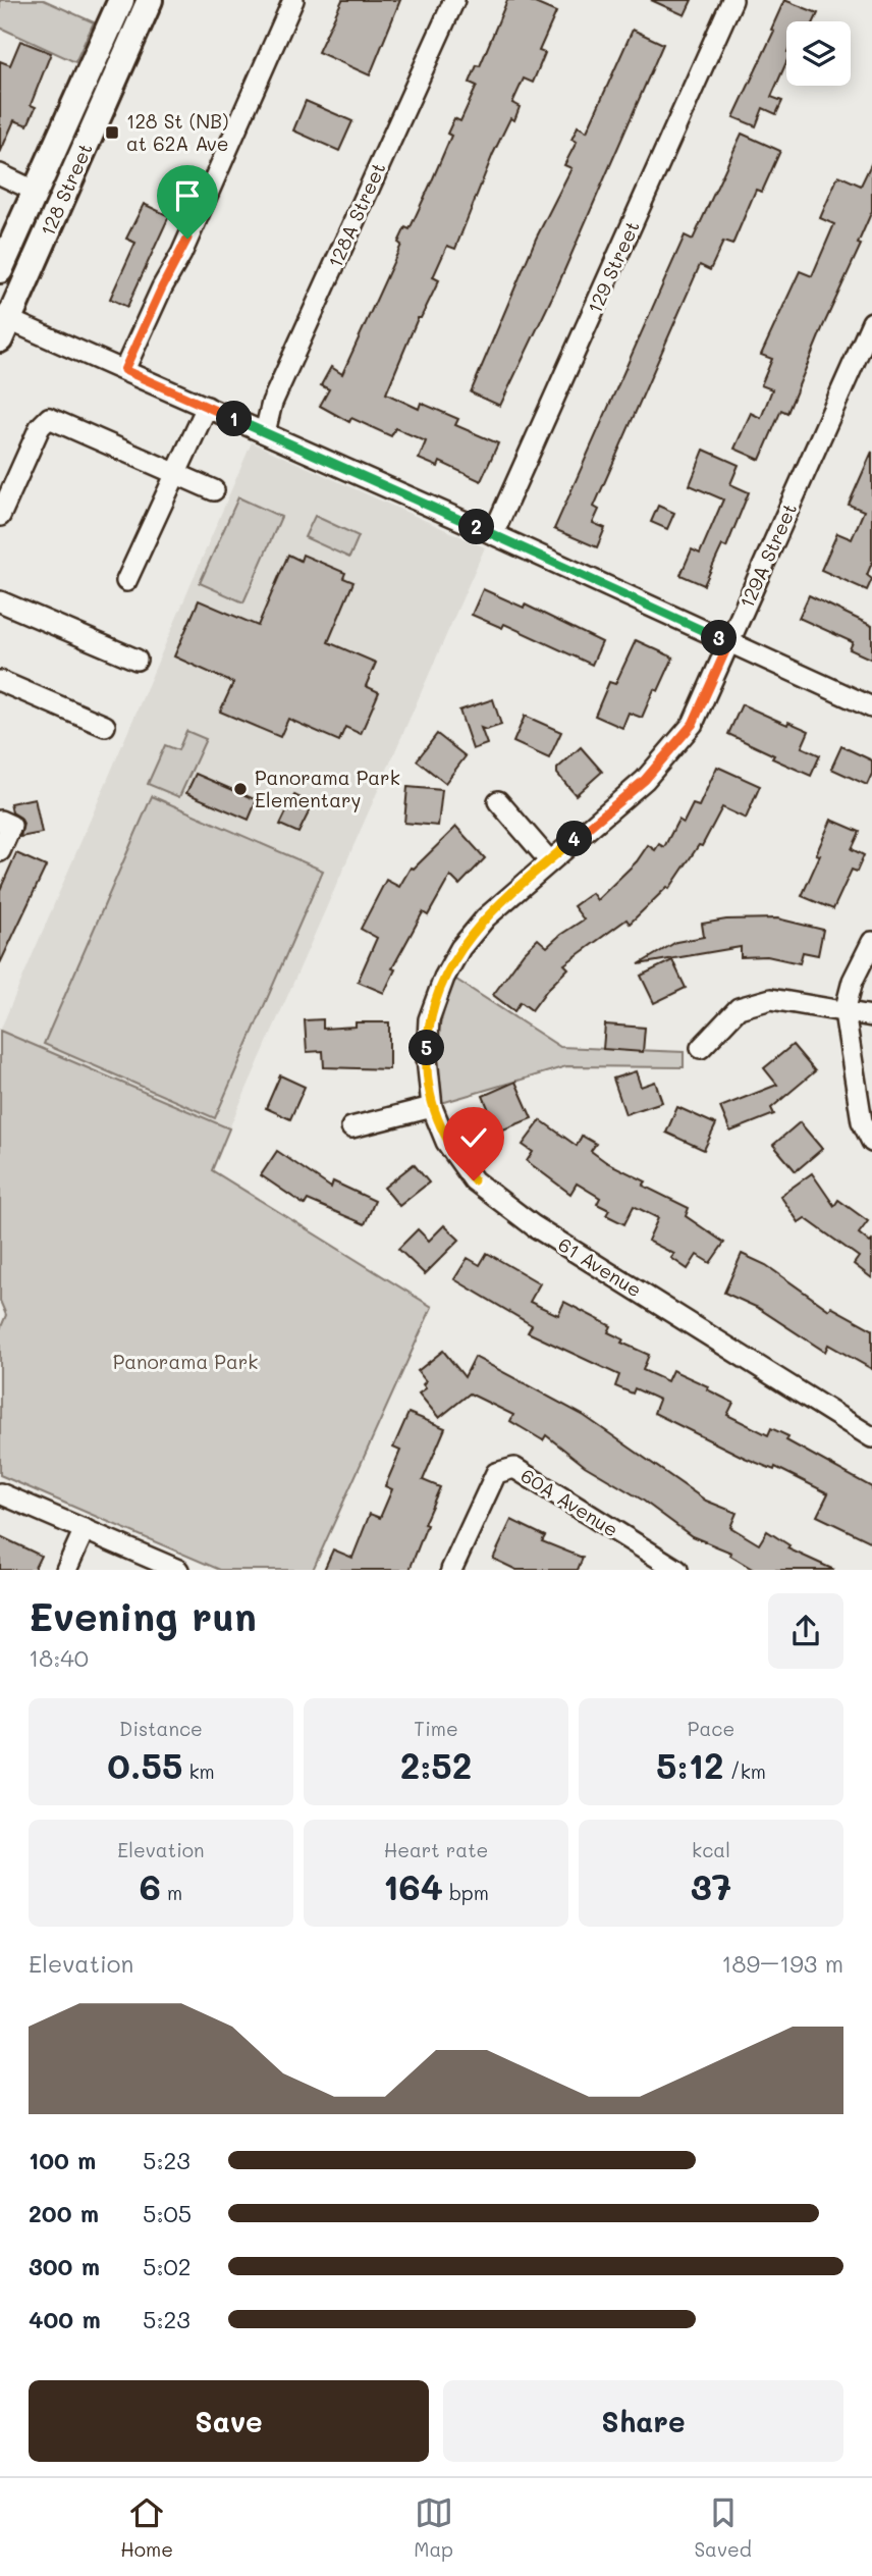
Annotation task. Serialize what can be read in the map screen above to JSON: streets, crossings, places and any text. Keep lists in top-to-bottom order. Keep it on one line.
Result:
{"streets":{"main road":["128 Street"],"street":["128A Street","129 Street","129A Street","61 Avenue","60A Avenue"]},"crossings":[["129A Street","61 Avenue"]],"parks":["Panorama Park"],"places":{"transit":["128 St (NB) at 62A Ave"],"other":["Panorama Park Elementary"]},"page":{"pins":["1","2","3","4","5"],"heading":["Evening run","18:40"],"stats":[["Distance","0.55 km"],["Time","2:52"],["Pace","5:12 /km"],["Elevation","6 m"],["Heart rate","164 bpm"],["kcal","37"]],"chart":["Elevation","189–193 m"],"list":[{"name":"100 m","note":"5:23"},{"name":"200 m","note":"5:05"},{"name":"300 m","note":"5:02"},{"name":"400 m","note":"5:23"}],"buttons":["Save","Share"],"tabs":["Home","Map","Saved"]}}
